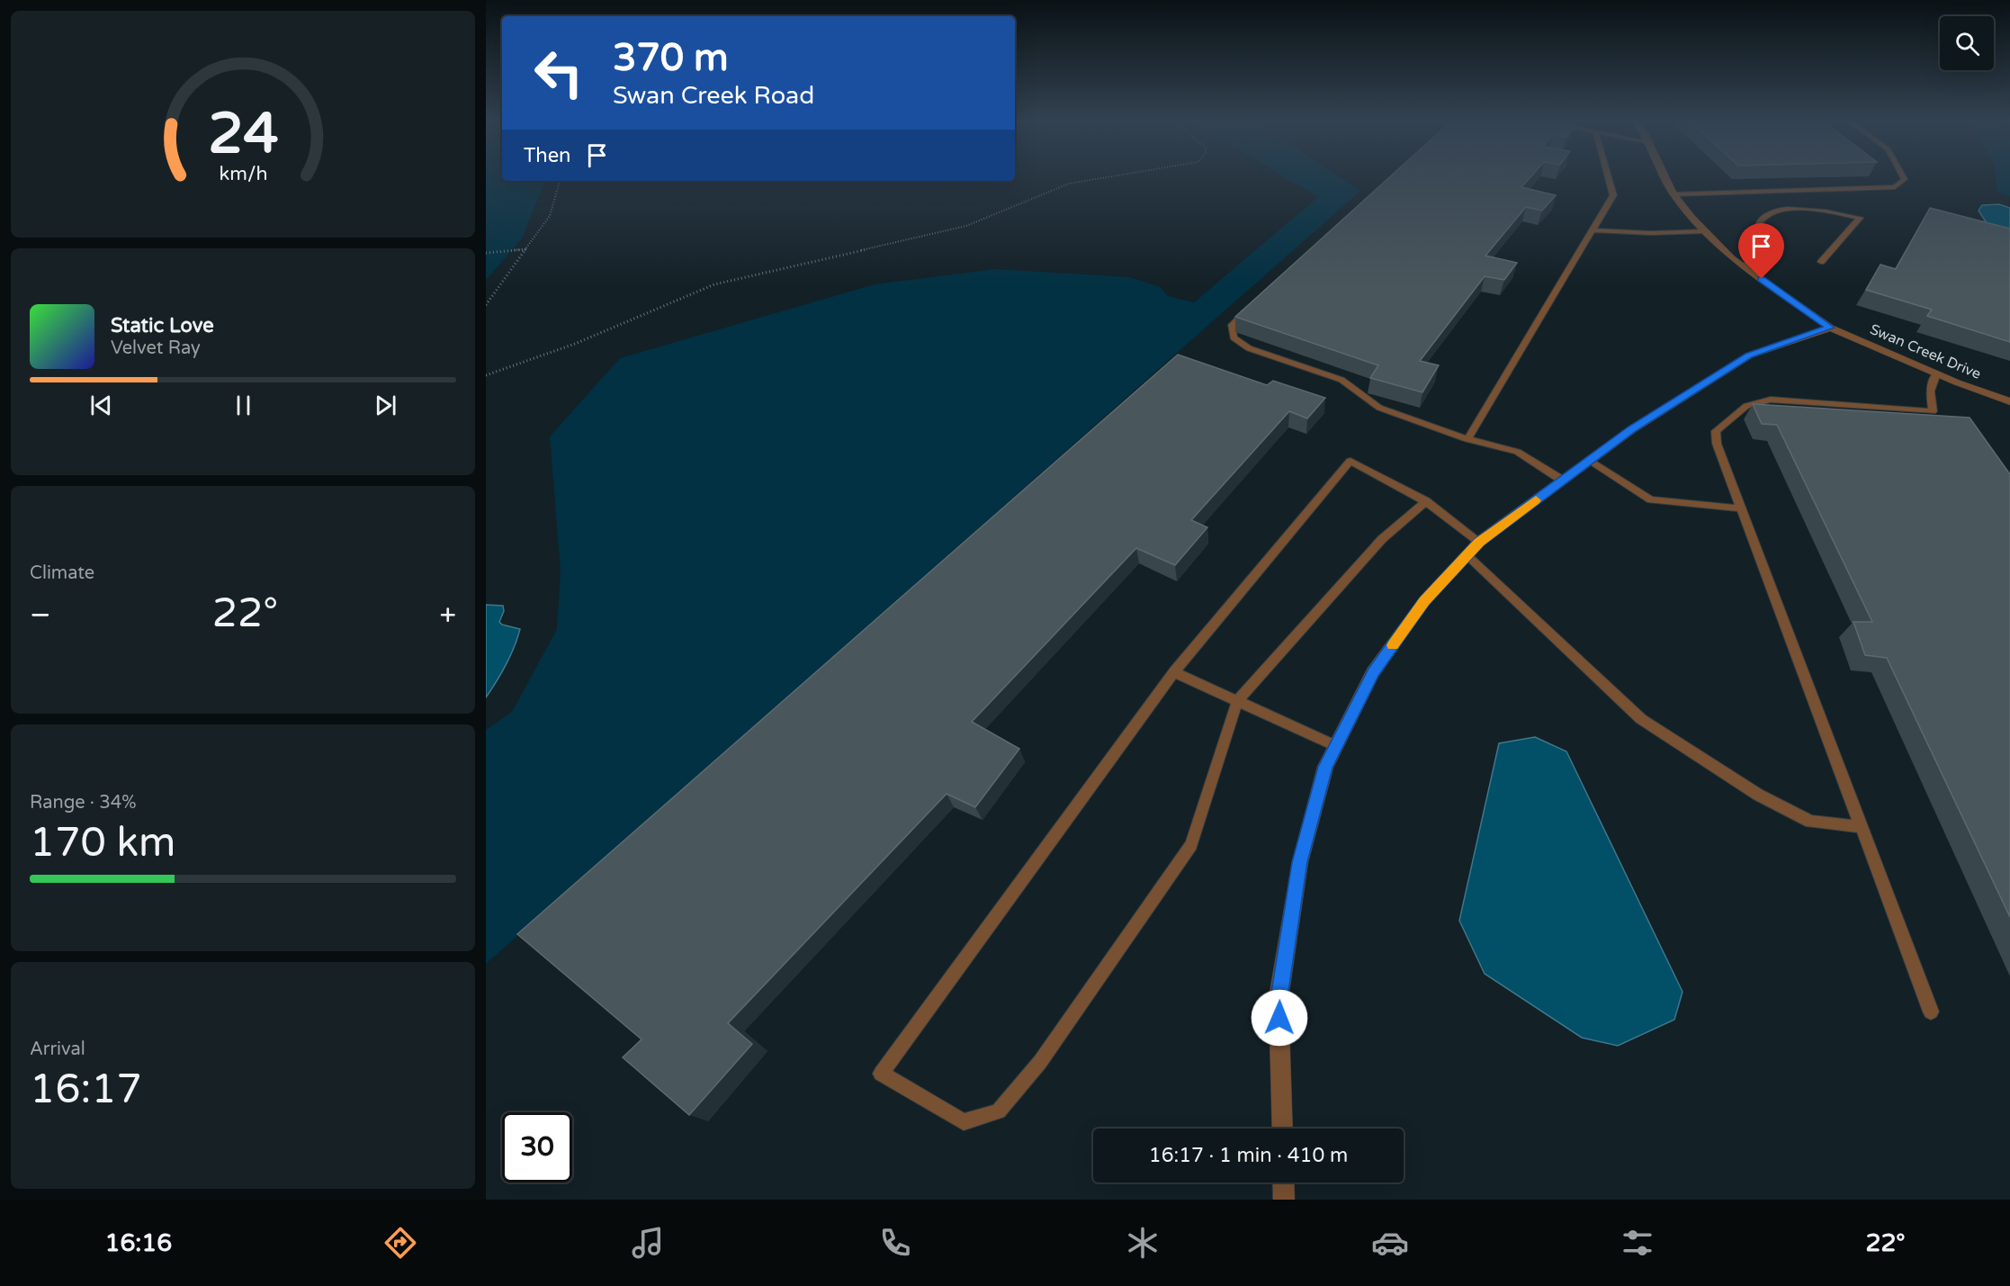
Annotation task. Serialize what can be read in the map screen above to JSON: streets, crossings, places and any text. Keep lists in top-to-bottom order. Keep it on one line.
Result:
{"streets":{"street":["Swan Creek Drive"]},"page":{"turn":["370 m","Swan Creek Road"],"then":"Then","song":["Static Love","Velvet Ray"],"tile":["Climate",["Range · 34%","170 km"],["Arrival","16:17"]],"heat":["−","22°","+"],"limit":"30","trip":"16:17 · 1 min · 410 m","tabs":["16:16","22°"],"gauge":["24","km/h"]}}
